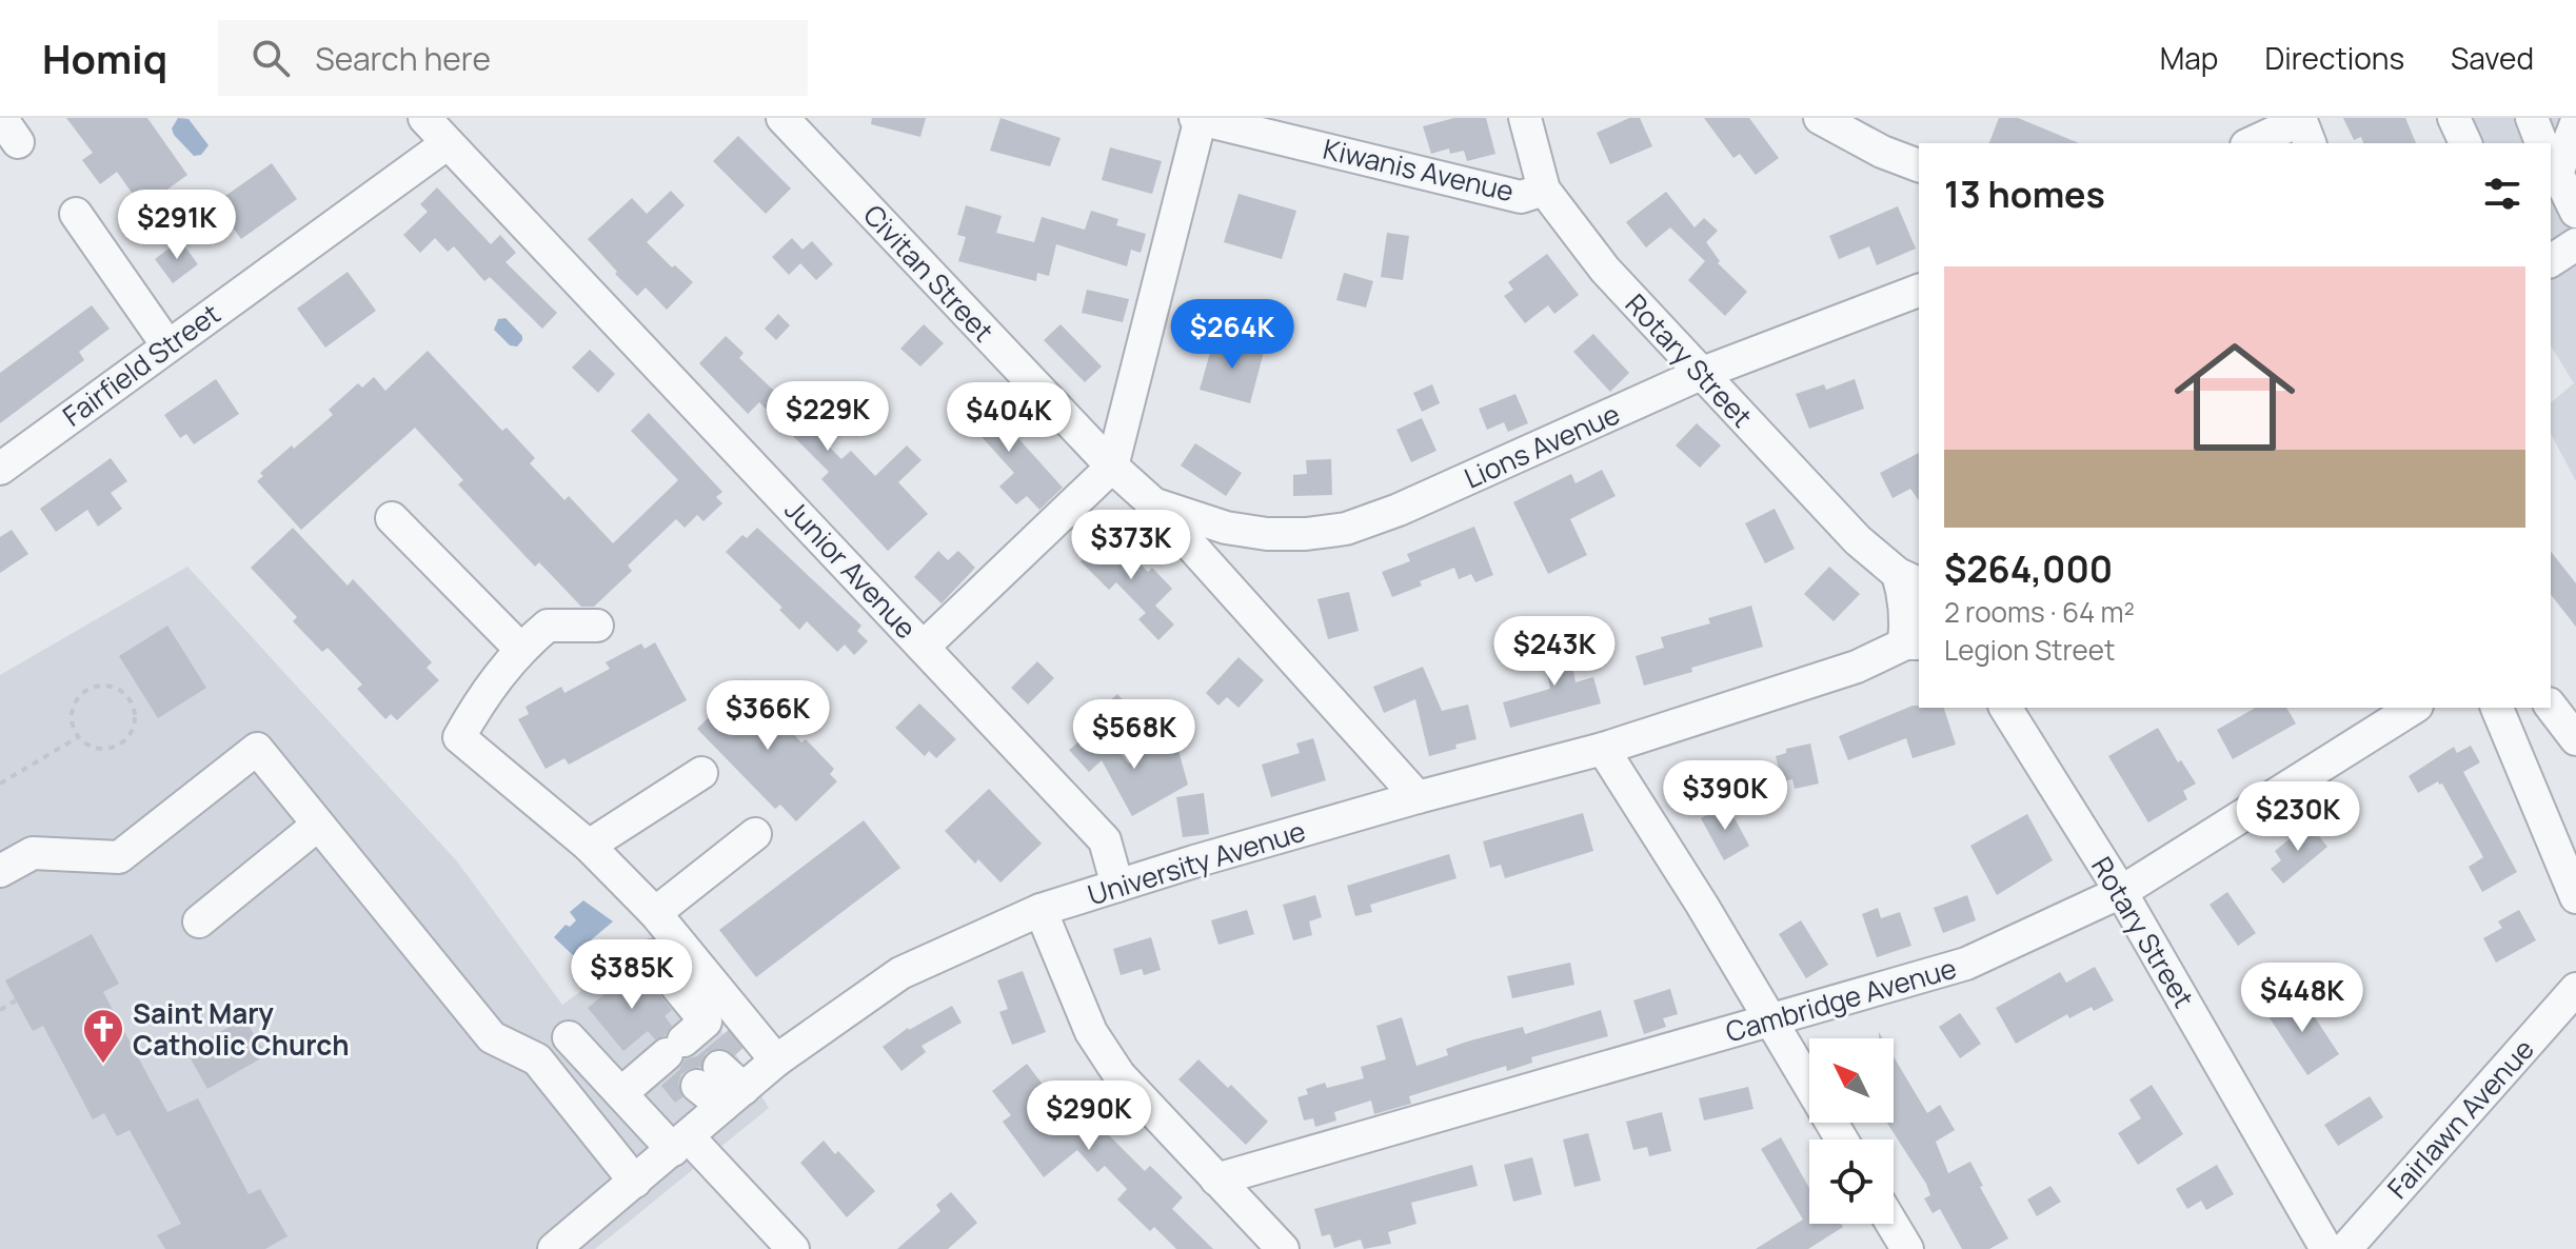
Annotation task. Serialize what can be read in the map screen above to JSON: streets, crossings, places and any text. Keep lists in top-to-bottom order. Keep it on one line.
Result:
{"streets":{"street":["Kiwanis Avenue","Civitan Street","Rotary Street","Fairfield Street","Lions Avenue","Junior Avenue","University Avenue","Cambridge Avenue","Fairlawn Avenue"]},"crossings":[["Kiwanis Avenue","Rotary Street"],["Civitan Street","Lions Avenue"],["Civitan Street","University Avenue"],["Rotary Street","Lions Avenue"],["Rotary Street","University Avenue"],["Rotary Street","Cambridge Avenue"],["Fairfield Street","Junior Avenue"],["Junior Avenue","University Avenue"]],"places":{"church":["Saint Mary Catholic Church"]},"north":"top left","page":{"header":"Homiq","search":"Search here","nav":["Map","Directions","Saved"],"heading":"13 homes","price":["$291K","$264K","$229K","$404K","$373K","$243K","$366K","$568K","$390K","$230K","$385K","$448K","$290K"],"list":[{"name":"$264,000","note":"2 rooms · 64 m² · Legion Street"}]}}
